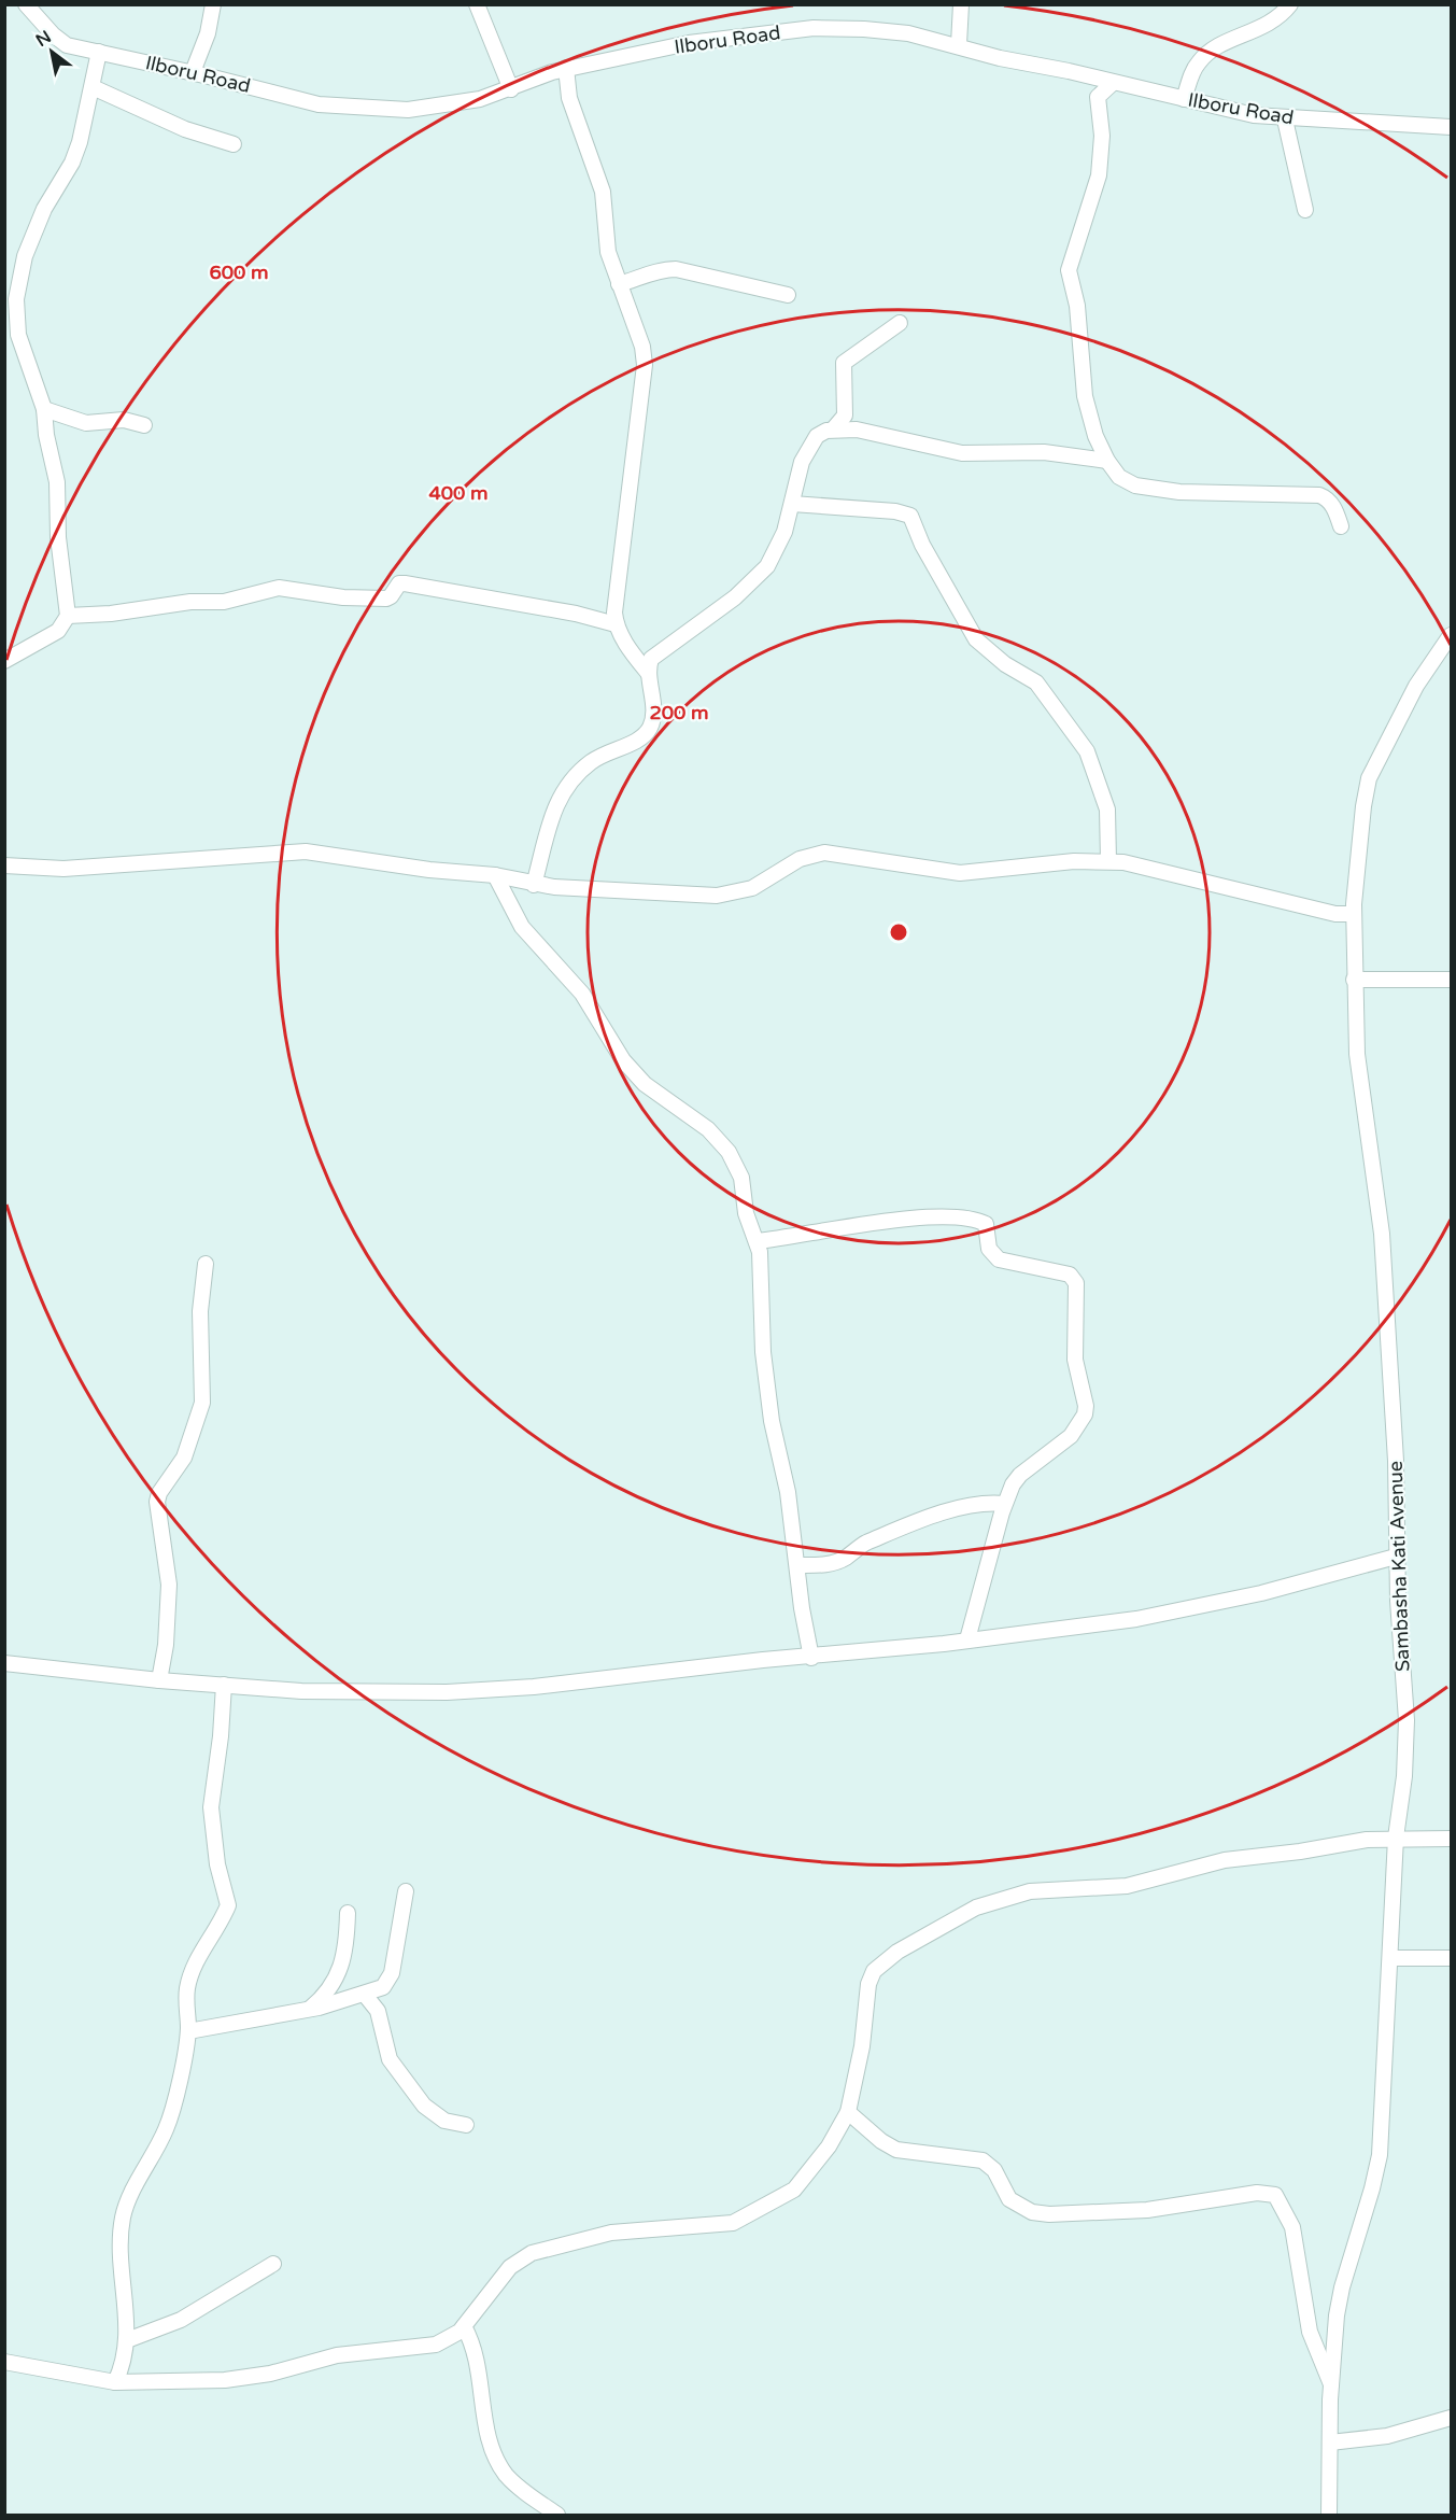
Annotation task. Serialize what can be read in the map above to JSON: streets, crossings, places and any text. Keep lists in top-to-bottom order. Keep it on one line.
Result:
{"streets":{"street":["Ilboru Road","Sambasha Kati Avenue"]},"north":"top left","rings":["600 m","400 m","200 m"]}
